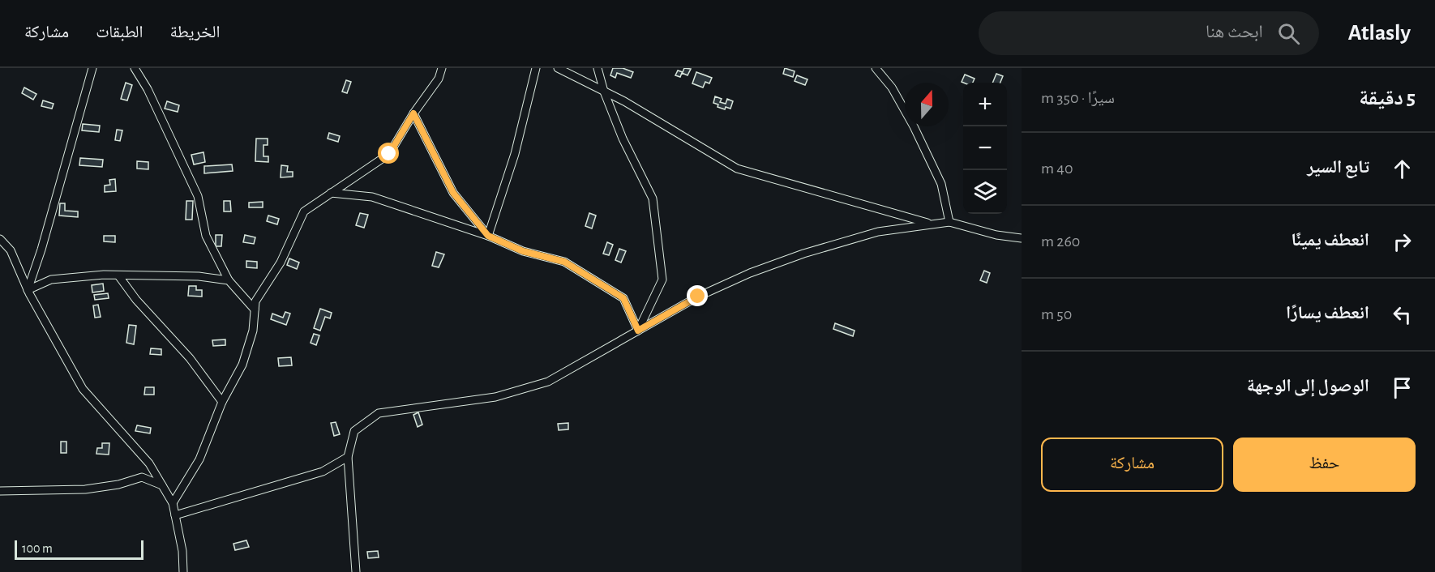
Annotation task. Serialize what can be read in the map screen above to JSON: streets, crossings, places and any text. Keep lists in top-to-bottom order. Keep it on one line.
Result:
{"scale_bar":"100 m","north":"top","page":{"header":"Atlasly","search":"ابحث هنا","nav":["الخريطة","الطبقات","مشاركة"],"heading":["5 دقيقة","سيرًا · 350 m"],"map_buttons":["+","−"],"list":[["تابع السير","40 m"],["انعطف يمينًا","260 m"],["انعطف يسارًا","50 m"],"الوصول إلى الوجهة"],"buttons":["حفظ","مشاركة"],"scale":"100 m"}}
